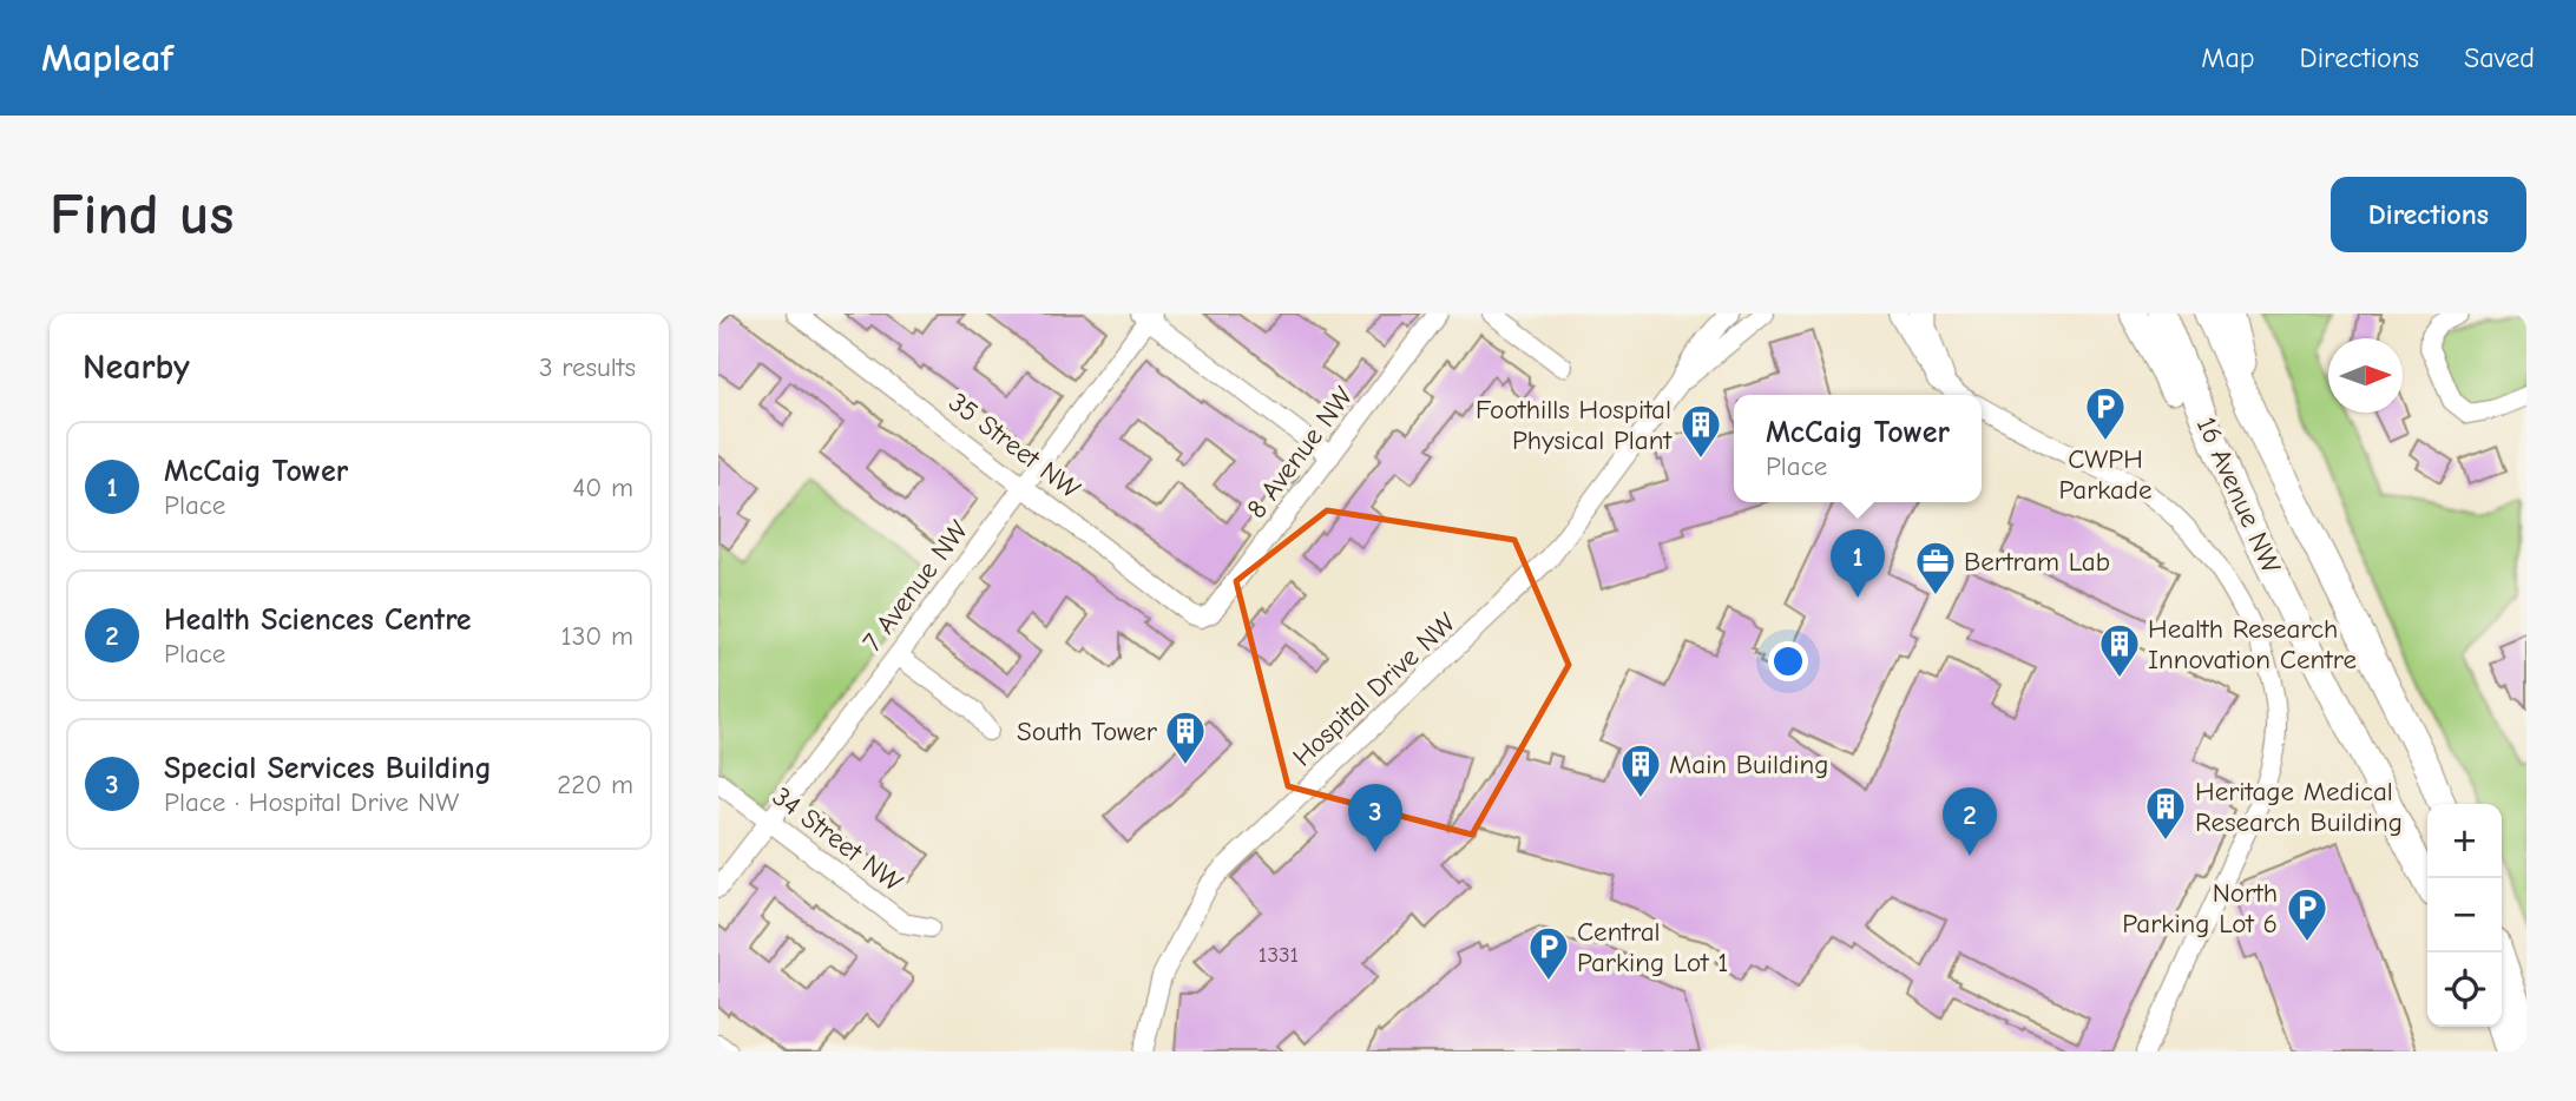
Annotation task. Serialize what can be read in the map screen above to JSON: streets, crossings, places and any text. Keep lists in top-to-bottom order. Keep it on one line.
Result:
{"streets":{"highway":["16 Avenue NW"],"street":["35 Street NW","8 Avenue NW","7 Avenue NW","Hospital Drive NW","34 Street NW"]},"crossings":[["35 Street NW","8 Avenue NW"],["35 Street NW","7 Avenue NW"],["7 Avenue NW","34 Street NW"]],"places":{"parking":["CWPH Parkade","North Parking Lot 6","Central Parking Lot 1"],"building":["Foothills Hospital Physical Plant","Health Research Innovation Centre","South Tower","Main Building","Heritage Medical Research Building"],"office":["Bertram Lab"]},"house_numbers":["1331"],"north":"right","page":{"header":"Mapleaf","nav":["Map","Directions","Saved"],"buttons":"Directions","title":"Find us","heading":["Nearby","3 results"],"popup":["McCaig Tower","Place"],"list":[{"mark":"1","name":"McCaig Tower","note":"Place","value":"40 m"},{"mark":"2","name":"Health Sciences Centre","note":"Place","value":"130 m"},{"mark":"3","name":"Special Services Building","note":"Place · Hospital Drive NW","value":"220 m"}],"pins":["1","3","2"],"map_buttons":["+","−"]}}
